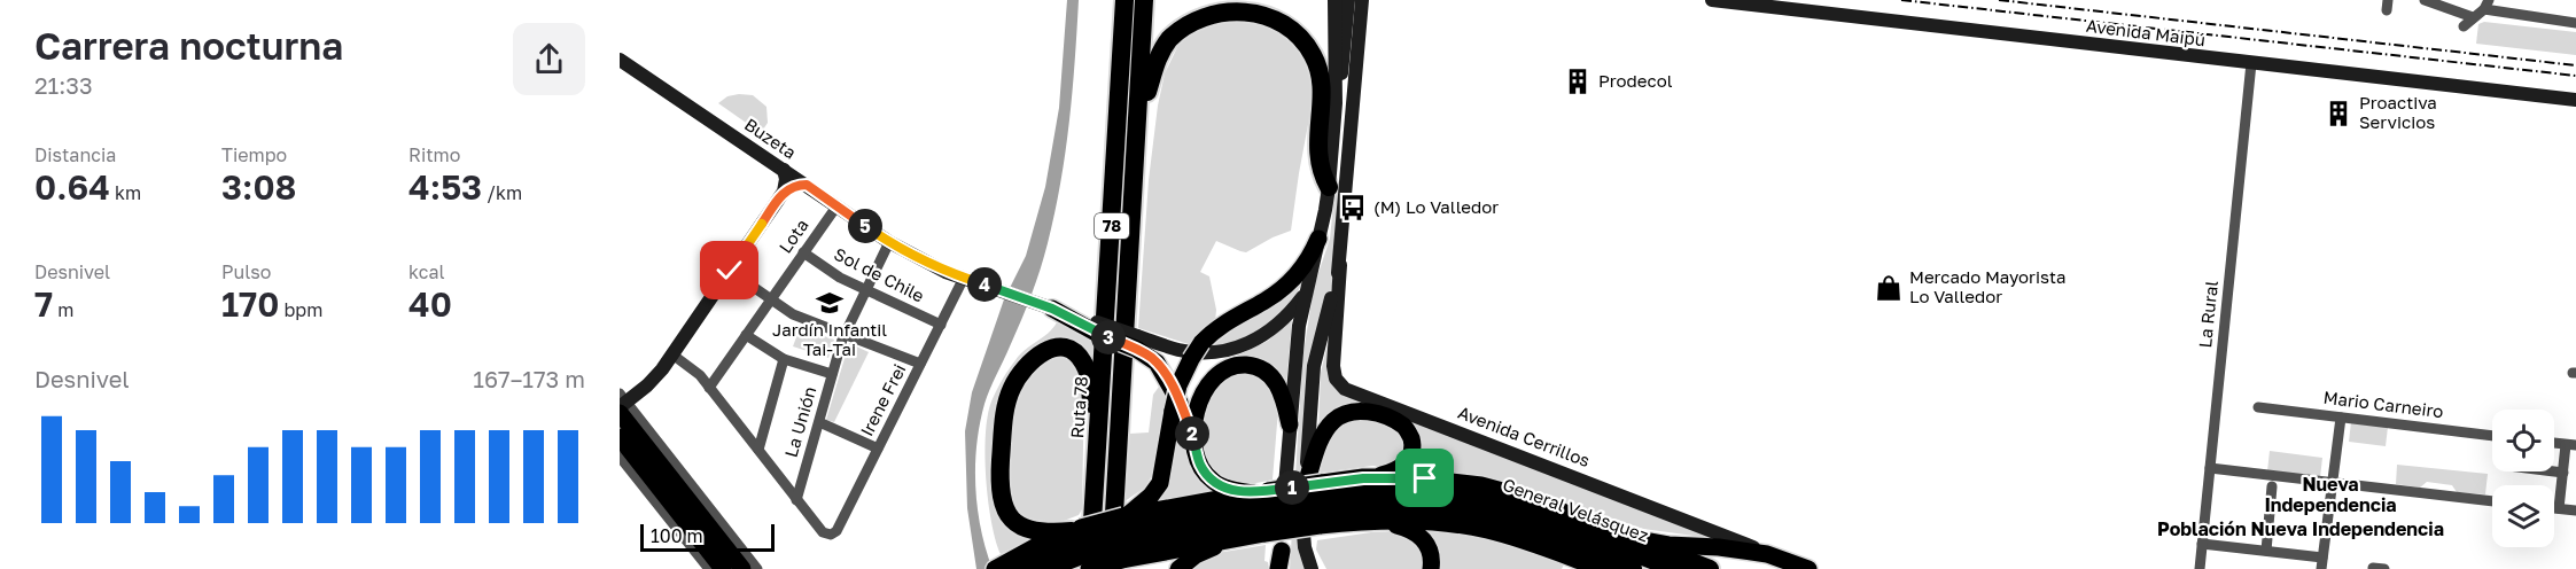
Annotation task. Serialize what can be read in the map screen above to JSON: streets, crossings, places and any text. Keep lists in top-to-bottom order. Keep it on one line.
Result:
{"streets":{"highway":["78","Ruta 78","General Velásquez"],"main road":["Avenida Maipú","Buzeta","Avenida Cerrillos"],"street":["Lota","Sol de Chile","La Rural","Irene Frei","Mario Carneiro","La Unión"]},"crossings":[["Avenida Maipú","La Rural"],["Buzeta","Lota"],["Buzeta","Irene Frei"],["Buzeta","La Unión"],["78","General Velásquez"],["Lota","Sol de Chile"],["Sol de Chile","Irene Frei"],["Sol de Chile","La Unión"],["Irene Frei","La Unión"],["Ruta 78","General Velásquez"]],"districts":["Nueva Independencia","Población Nueva Independencia"],"places":{"building":["Prodecol","Proactiva Servicios"],"bus stop":["(M) Lo Valledor"],"shop":["Mercado Mayorista Lo Valledor"],"school or university":["Jardín Infantil Tai-Tai"]},"scale_bar":"100 m","page":{"heading":["Carrera nocturna","21:33"],"stats":[["Distancia","0.64 km"],["Tiempo","3:08"],["Ritmo","4:53 /km"],["Desnivel","7 m"],["Pulso","170 bpm"],["kcal","40"]],"pins":["5","4","3","2","1"],"chart":["Desnivel","167–173 m"],"scale":"100 m"}}
